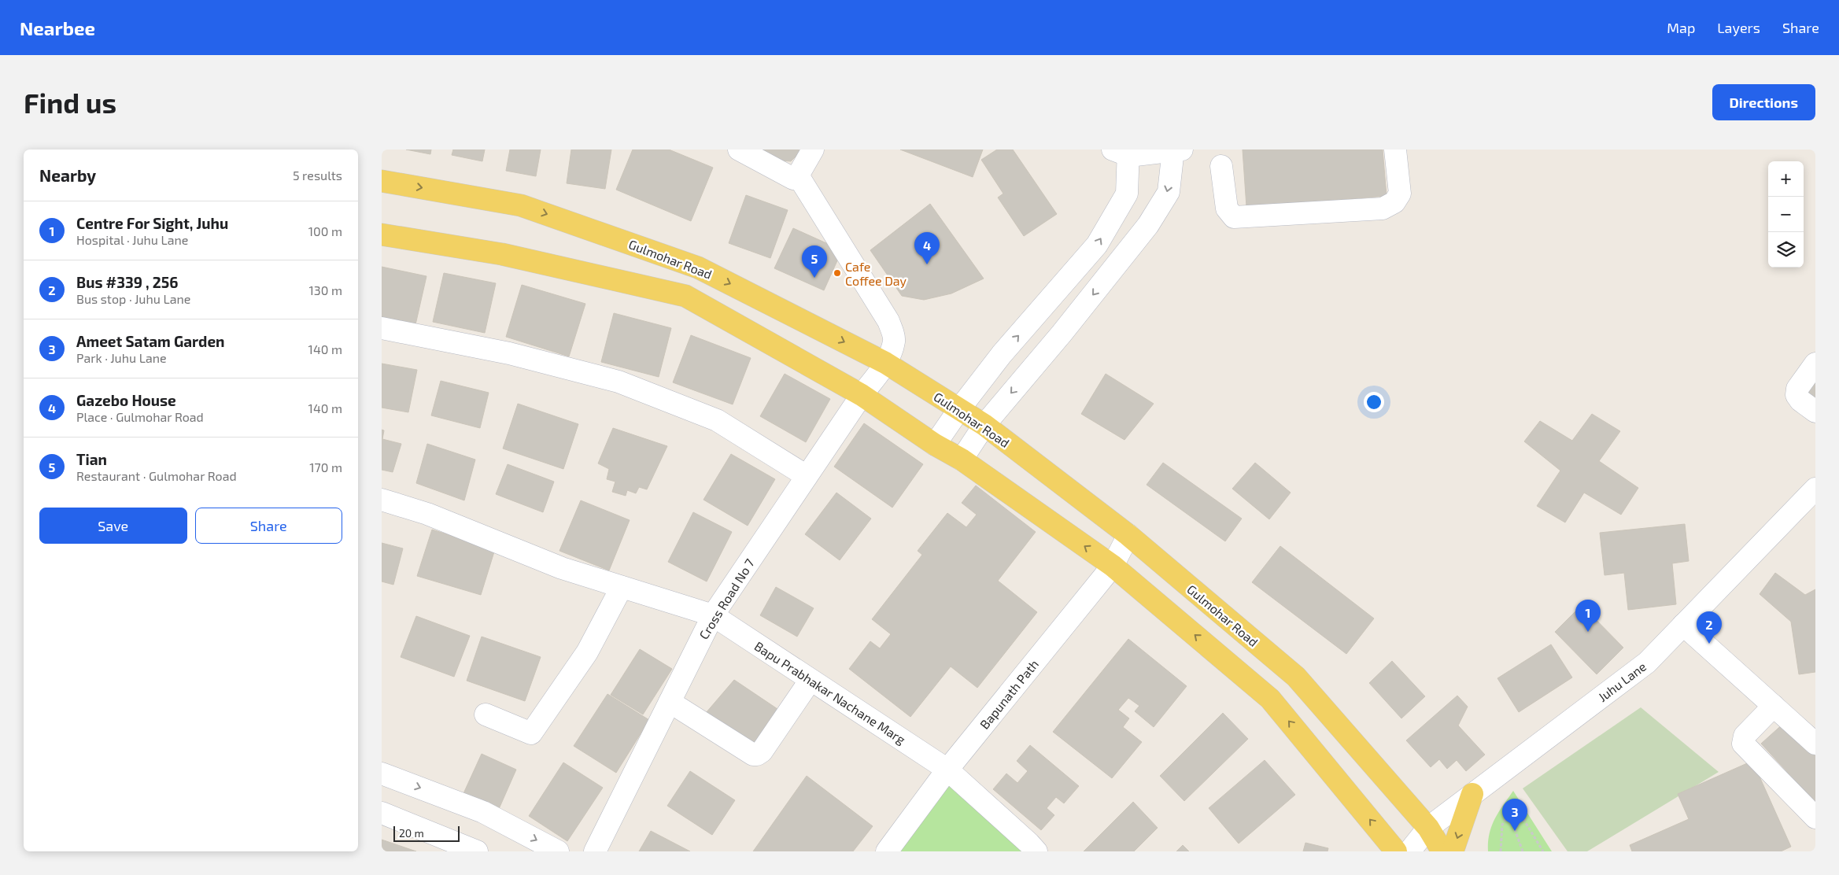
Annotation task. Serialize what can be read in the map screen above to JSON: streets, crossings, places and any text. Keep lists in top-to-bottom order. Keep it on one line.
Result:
{"streets":{"main road":["Gulmohar Road"],"street":["Cross Road No 7","Juhu Lane","Bapu Prabhakar Nachane Marg","Bapunath Path"]},"crossings":[["Gulmohar Road","Cross Road No 7"],["Gulmohar Road","Juhu Lane"],["Gulmohar Road","Bapunath Path"],["Cross Road No 7","Bapu Prabhakar Nachane Marg"],["Bapu Prabhakar Nachane Marg","Bapunath Path"]],"places":["Cafe Coffee Day"],"scale_bar":"20 m","page":{"header":"Nearbee","nav":["Map","Layers","Share"],"buttons":["Directions",["Save","Share"]],"title":"Find us","heading":["Nearby","5 results"],"map_buttons":["+","−"],"list":[{"mark":"1","name":"Centre For Sight, Juhu","note":"Hospital · Juhu Lane","value":"100 m"},{"mark":"2","name":"Bus #339 , 256","note":"Bus stop · Juhu Lane","value":"130 m"},{"mark":"3","name":"Ameet Satam Garden","note":"Park · Juhu Lane","value":"140 m"},{"mark":"4","name":"Gazebo House","note":"Place · Gulmohar Road","value":"140 m"},{"mark":"5","name":"Tian","note":"Restaurant · Gulmohar Road","value":"170 m"}],"pins":["4","5","1","2","3"],"scale":"20 m"}}
